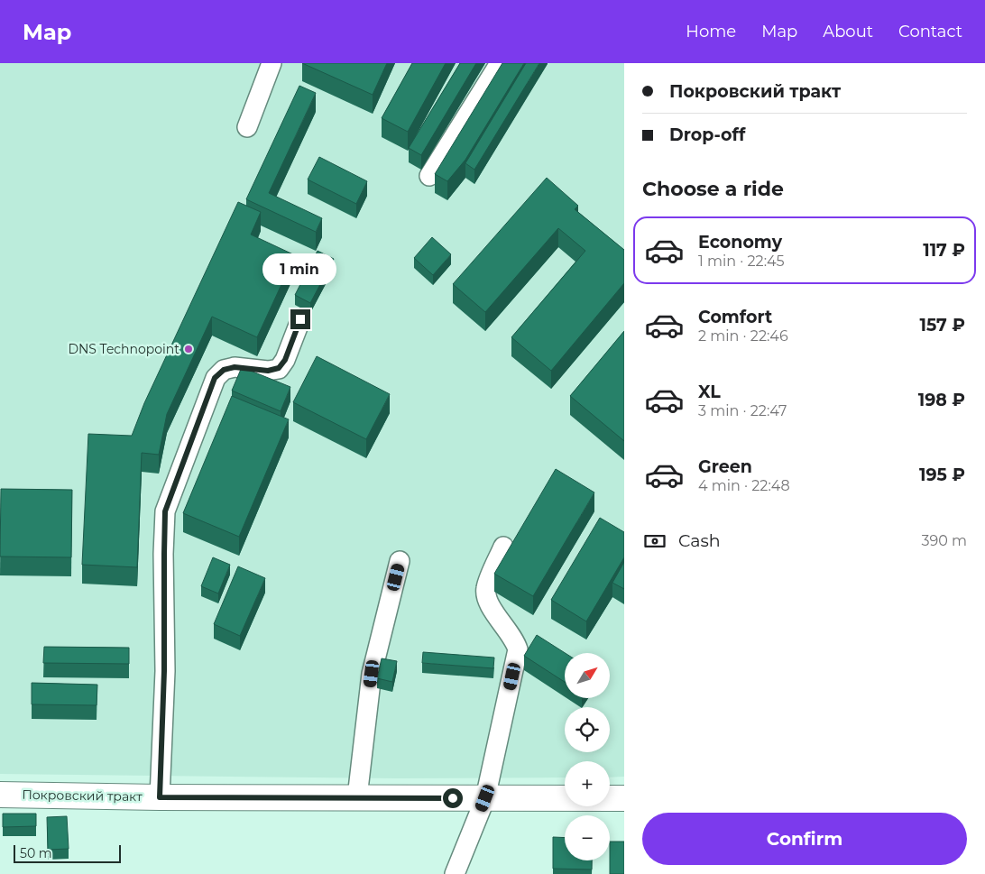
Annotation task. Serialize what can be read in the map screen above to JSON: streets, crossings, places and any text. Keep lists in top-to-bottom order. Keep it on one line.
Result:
{"streets":{"main road":["Покровский тракт"]},"places":["DNS Technopoint"],"scale_bar":"50 m","north":"top right","page":{"header":"Map","nav":["Home","Map","About","Contact"],"banner":["Покровский тракт","Drop-off"],"heading":"Choose a ride","list":[{"name":"Economy","note":"1 min · 22:45","value":"117 ₽"},{"name":"Comfort","note":"2 min · 22:46","value":"157 ₽"},{"name":"XL","note":"3 min · 22:47","value":"198 ₽"},{"name":"Green","note":"4 min · 22:48","value":"195 ₽"}],"bubble":"1 min","pay":["Cash","390 m"],"map_buttons":["+","−"],"buttons":"Confirm","scale":"50 m"}}
